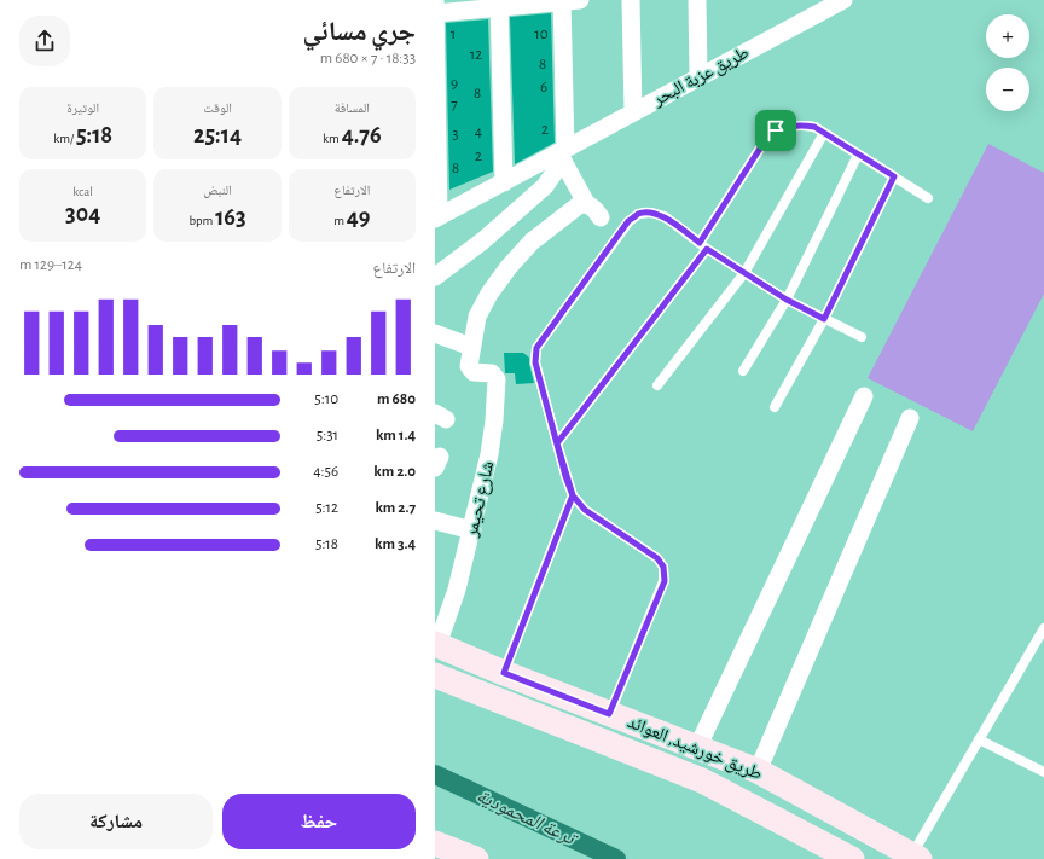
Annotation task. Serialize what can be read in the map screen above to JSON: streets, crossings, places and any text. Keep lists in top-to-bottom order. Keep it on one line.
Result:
{"streets":{"main road":["طريق خورشيد, العوائد"],"street":["طريق عزبة البحر","شارع تحيمر"]},"crossings":[["شارع تحيمر","طريق خورشيد, العوائد"]],"water":["ترعة المحمودية"],"house_numbers":["1","10","12","8","9","6","8","7","2","4","3","2","8"],"page":{"heading":["جري مسائي","18:33 · 7 × 680 m"],"map_buttons":["+","−"],"stats":[["المسافة","4.76 km"],["الوقت","25:14"],["الوتيرة","5:18 /km"],["الارتفاع","49 m"],["النبض","163 bpm"],["kcal","304"]],"chart":["الارتفاع","124–129 m"],"list":[{"name":"680 m","note":"5:10"},{"name":"1.4 km","note":"5:31"},{"name":"2.0 km","note":"4:56"},{"name":"2.7 km","note":"5:12"},{"name":"3.4 km","note":"5:18"}],"buttons":["حفظ","مشاركة"]}}
